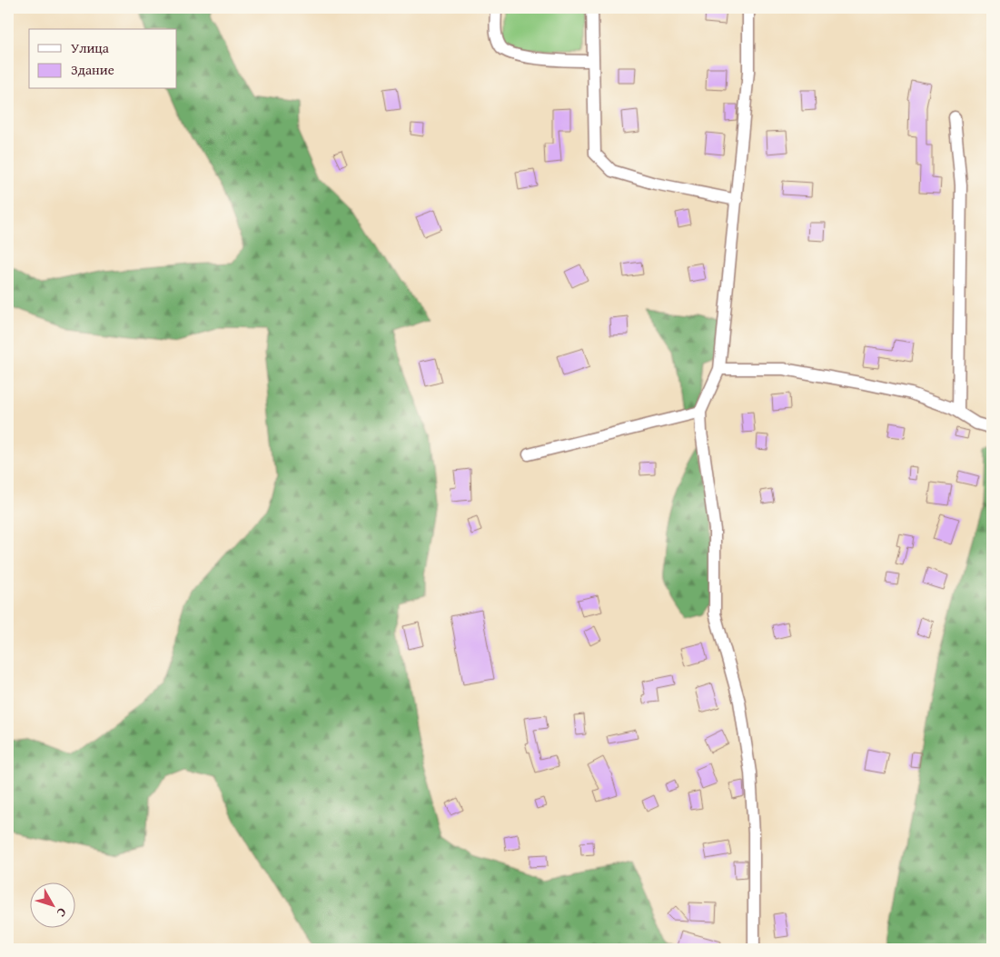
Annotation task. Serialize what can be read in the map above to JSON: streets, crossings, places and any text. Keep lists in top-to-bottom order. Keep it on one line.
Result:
{"legend":["Улица","Здание"],"north":"bottom right"}
